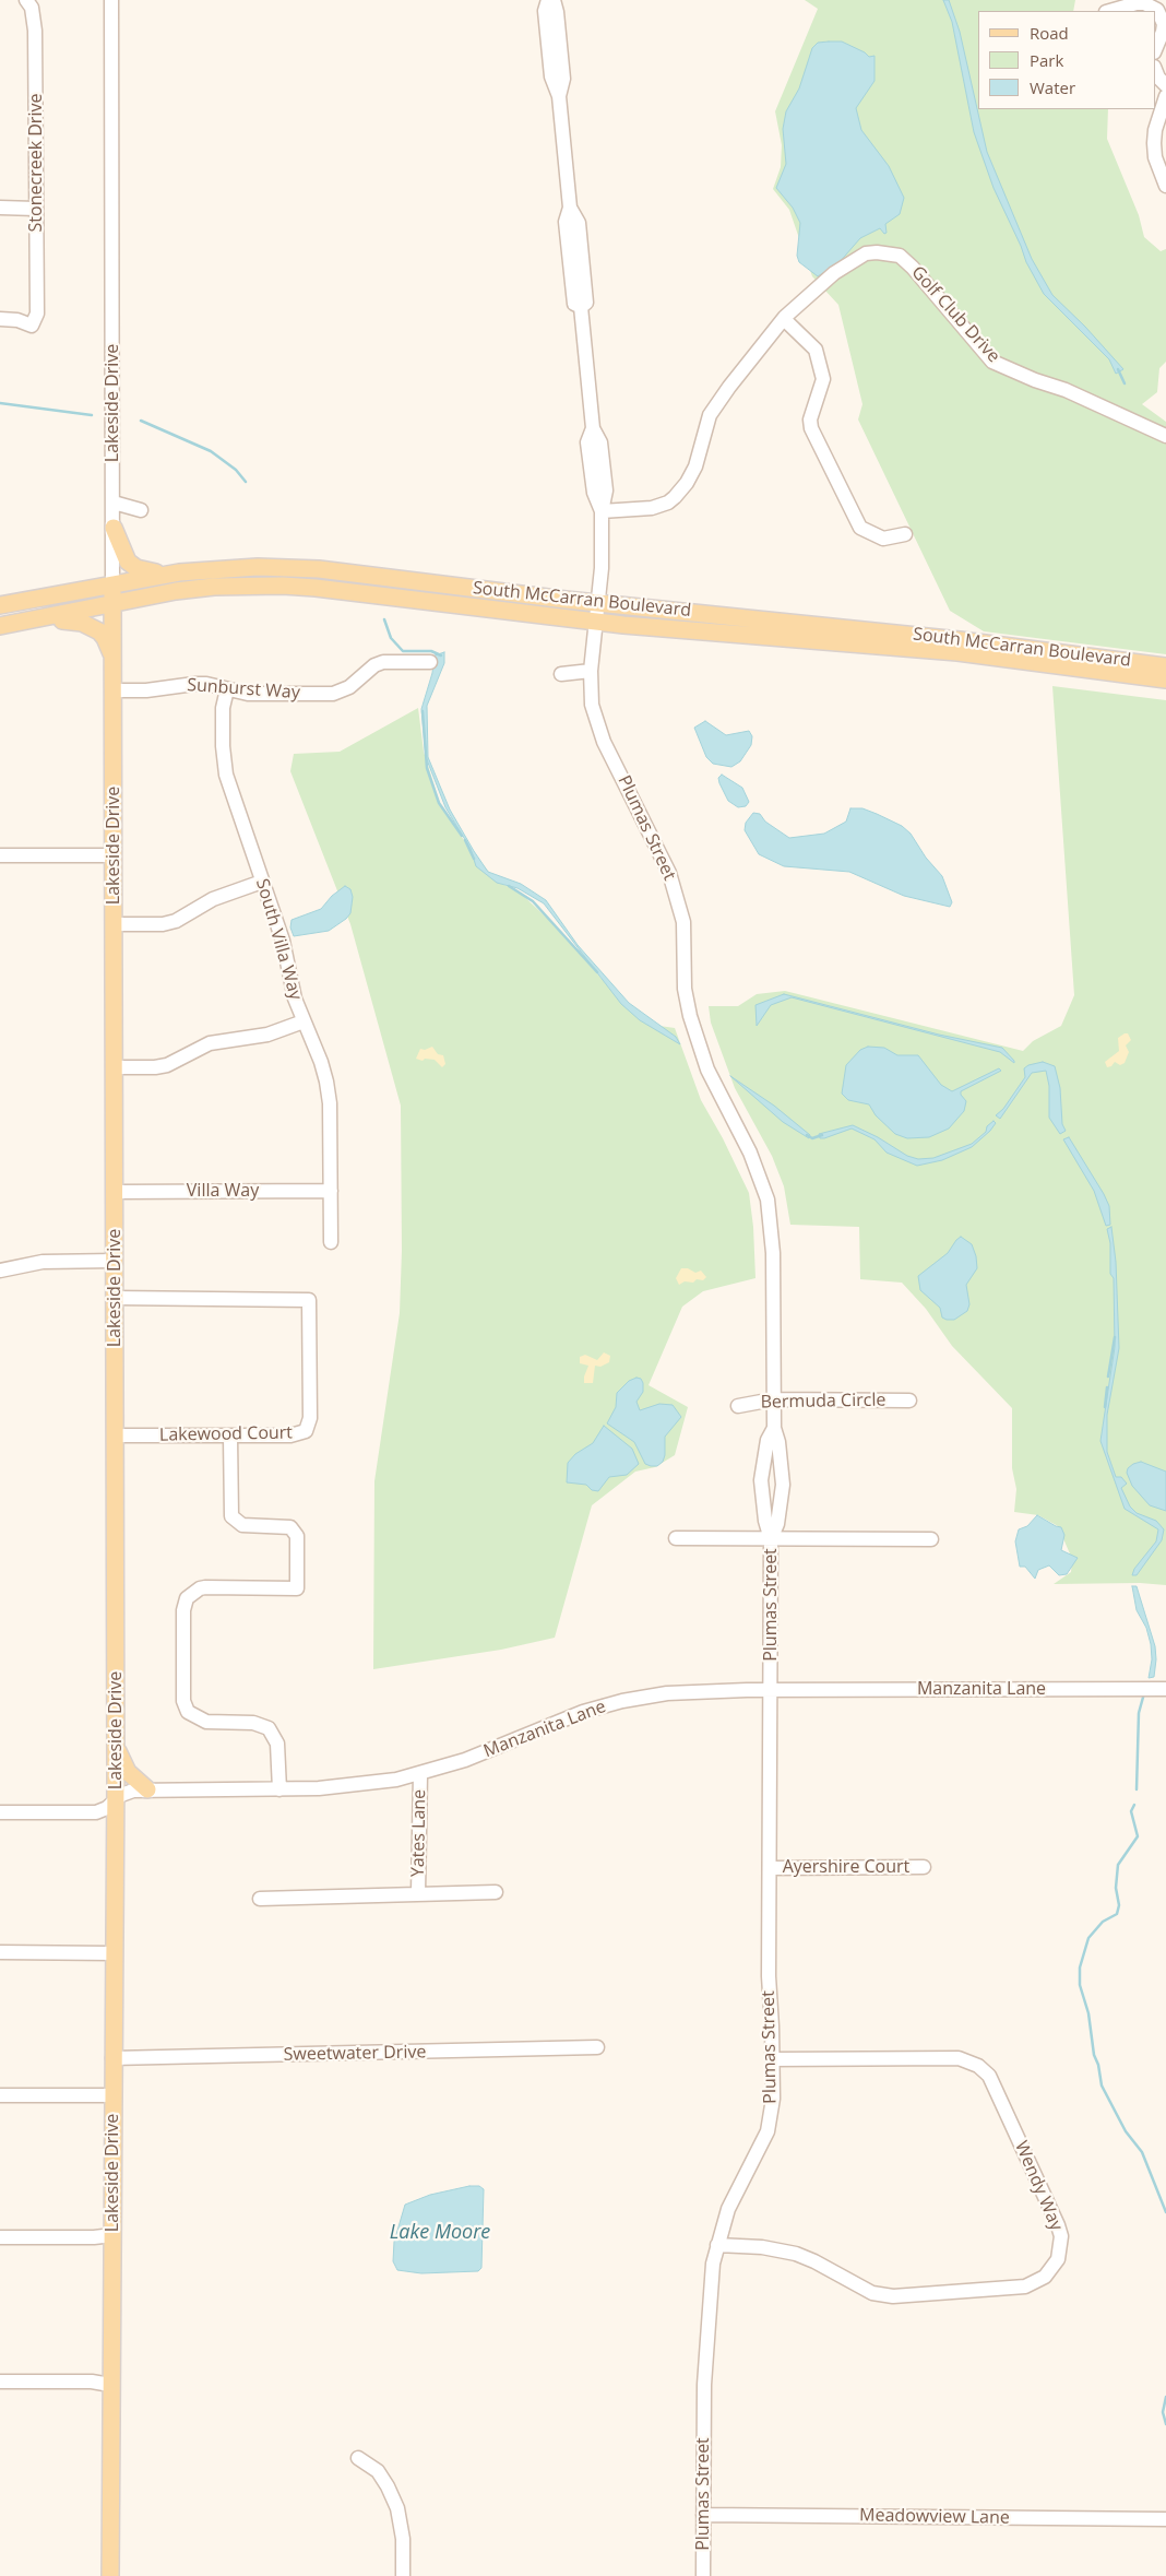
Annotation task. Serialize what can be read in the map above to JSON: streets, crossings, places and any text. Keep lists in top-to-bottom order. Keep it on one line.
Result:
{"streets":{"main road":["Lakeside Drive","South McCarran Boulevard"],"street":["Stonecreek Drive","Golf Club Drive","Sunburst Way","Plumas Street","South Villa Way","Villa Way","Bermuda Circle","Lakewood Court","Manzanita Lane","Yates Lane","Ayershire Court","Sweetwater Drive","Wendy Way","Meadowview Lane"]},"crossings":[["Golf Club Drive","Plumas Street"],["Lakeside Drive","South McCarran Boulevard"],["Lakeside Drive","Sunburst Way"],["Lakeside Drive","Villa Way"],["Lakeside Drive","Lakewood Court"],["Lakeside Drive","Manzanita Lane"],["Lakeside Drive","Sweetwater Drive"],["South McCarran Boulevard","Plumas Street"],["Sunburst Way","South Villa Way"],["Plumas Street","Bermuda Circle"],["Plumas Street","Manzanita Lane"],["Plumas Street","Ayershire Court"],["Plumas Street","Wendy Way"],["Plumas Street","Meadowview Lane"],["South Villa Way","Villa Way"],["Manzanita Lane","Yates Lane"]],"water":["Lake Moore"],"legend":["Road","Park","Water"]}
